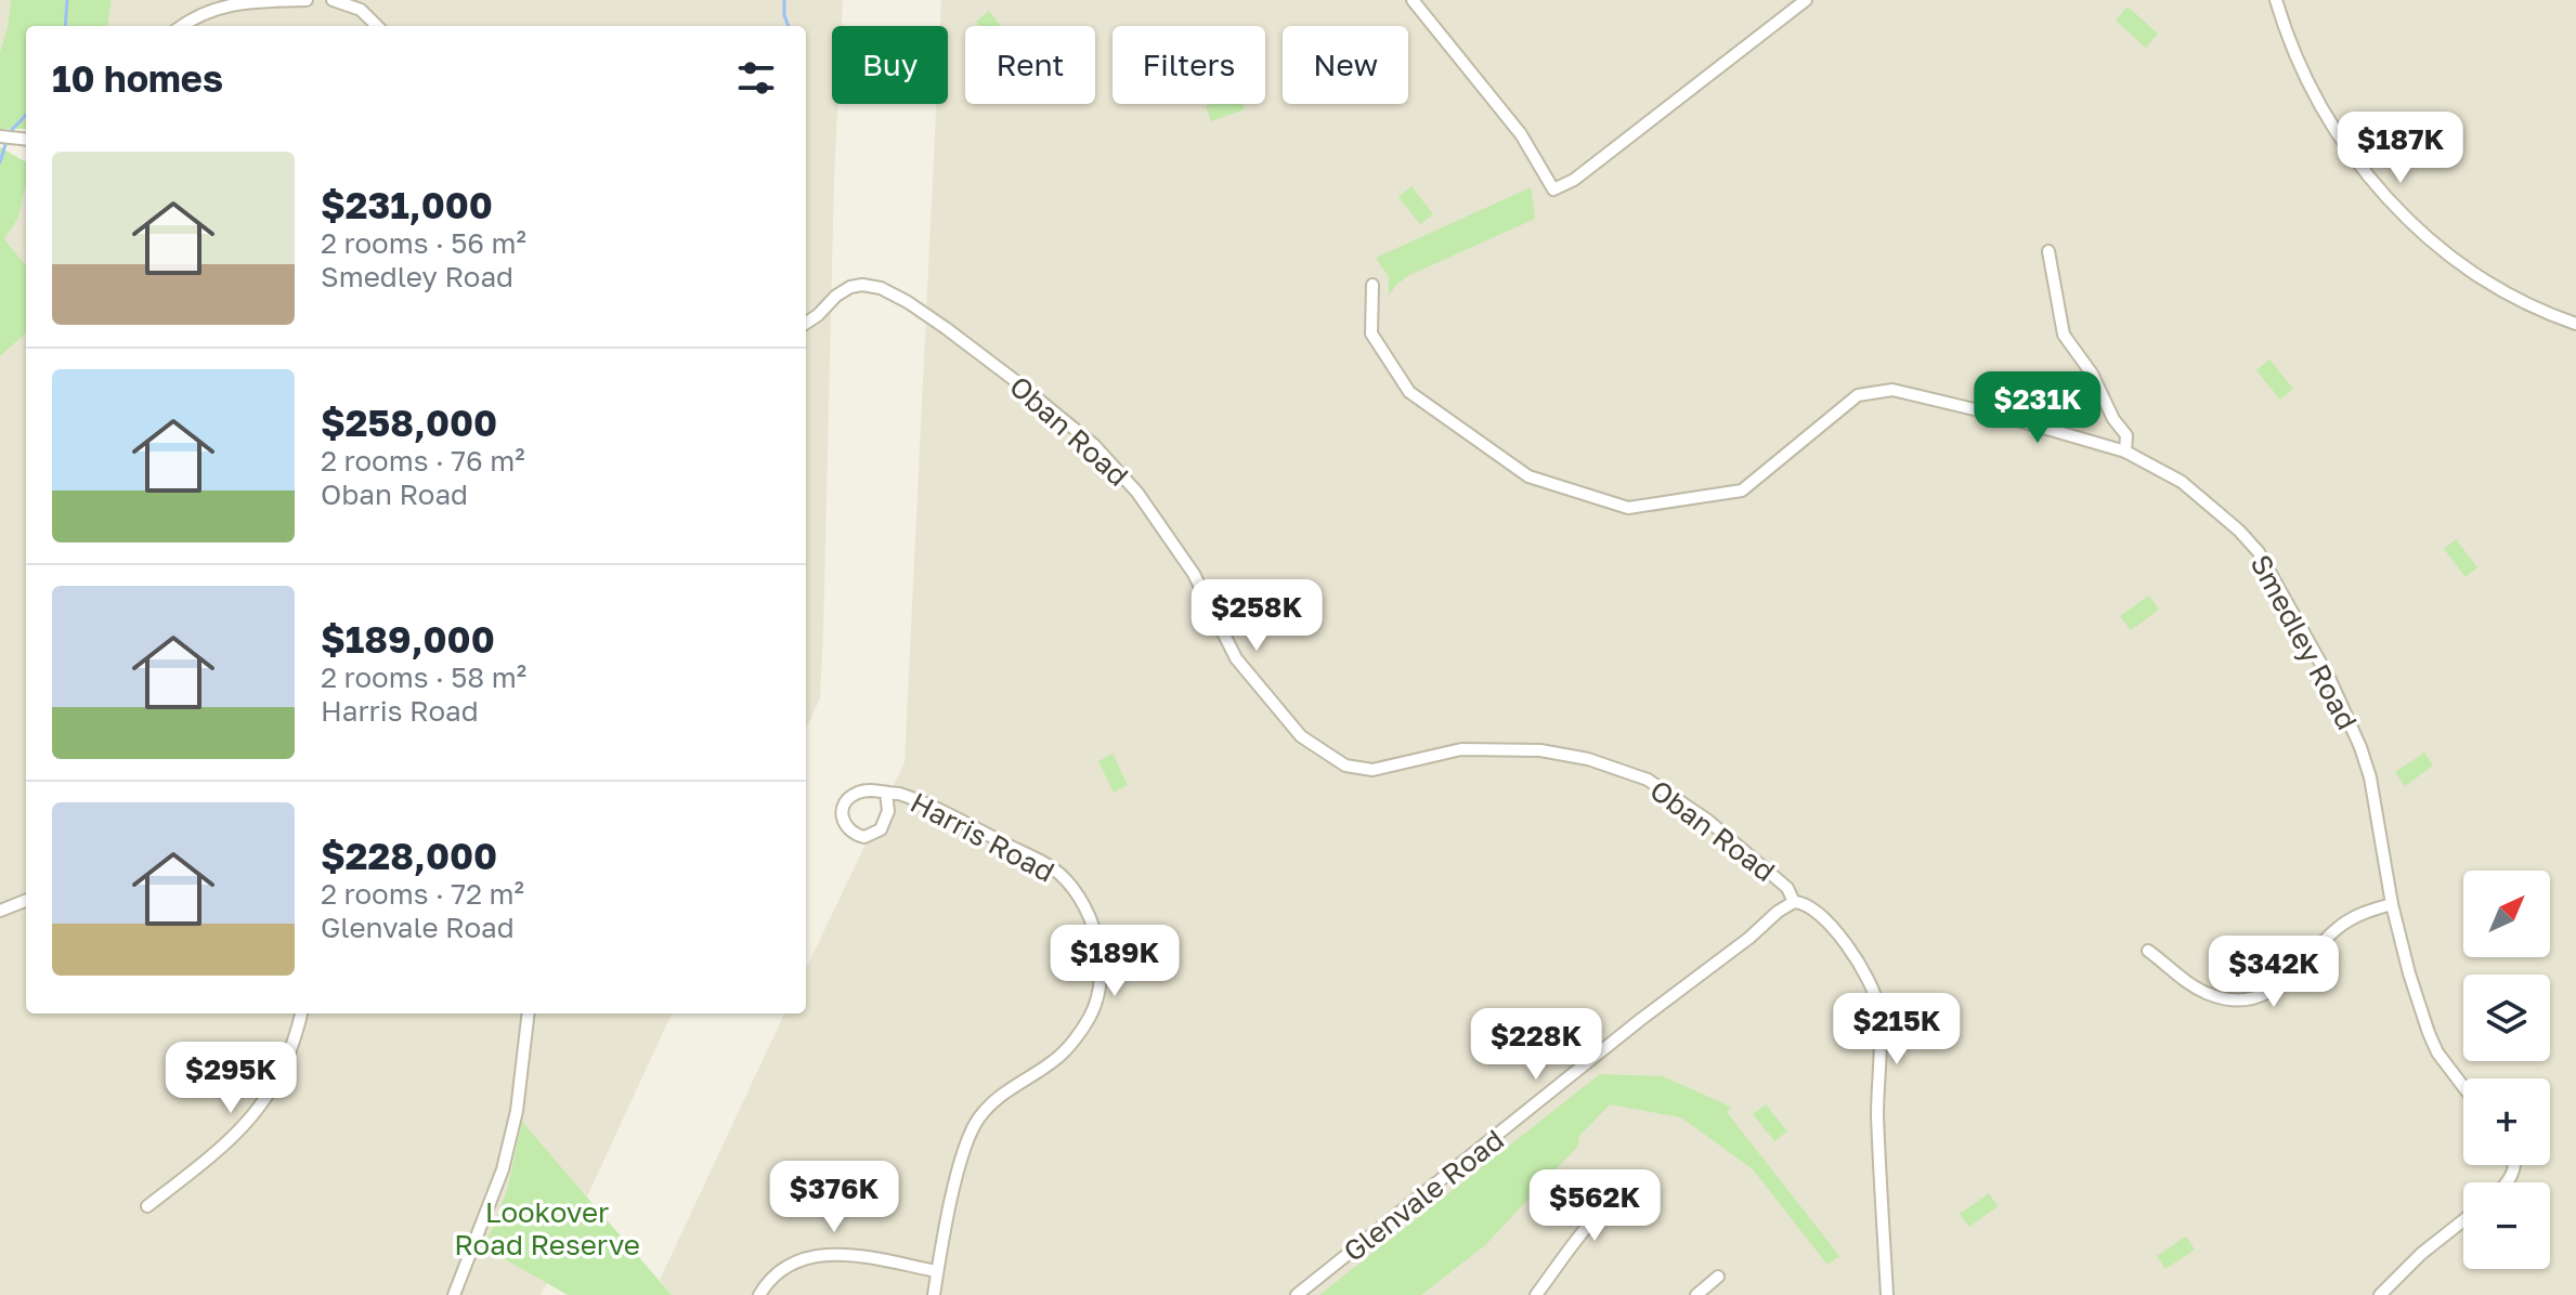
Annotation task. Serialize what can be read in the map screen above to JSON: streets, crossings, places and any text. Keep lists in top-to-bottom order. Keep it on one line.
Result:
{"streets":{"street":["Oban Road","Smedley Road","Harris Road","Glenvale Road"]},"crossings":[["Oban Road","Glenvale Road"]],"parks":["Lookover Road Reserve"],"north":"top right","page":{"chip":["Buy","Rent","Filters","New"],"heading":"10 homes","price":["$187K","$231K","$258K","$189K","$342K","$215K","$228K","$295K","$376K","$562K"],"list":[{"name":"$231,000","note":"2 rooms · 56 m² · Smedley Road"},{"name":"$258,000","note":"2 rooms · 76 m² · Oban Road"},{"name":"$189,000","note":"2 rooms · 58 m² · Harris Road"},{"name":"$228,000","note":"2 rooms · 72 m² · Glenvale Road"}],"map_buttons":["+","−"]}}
